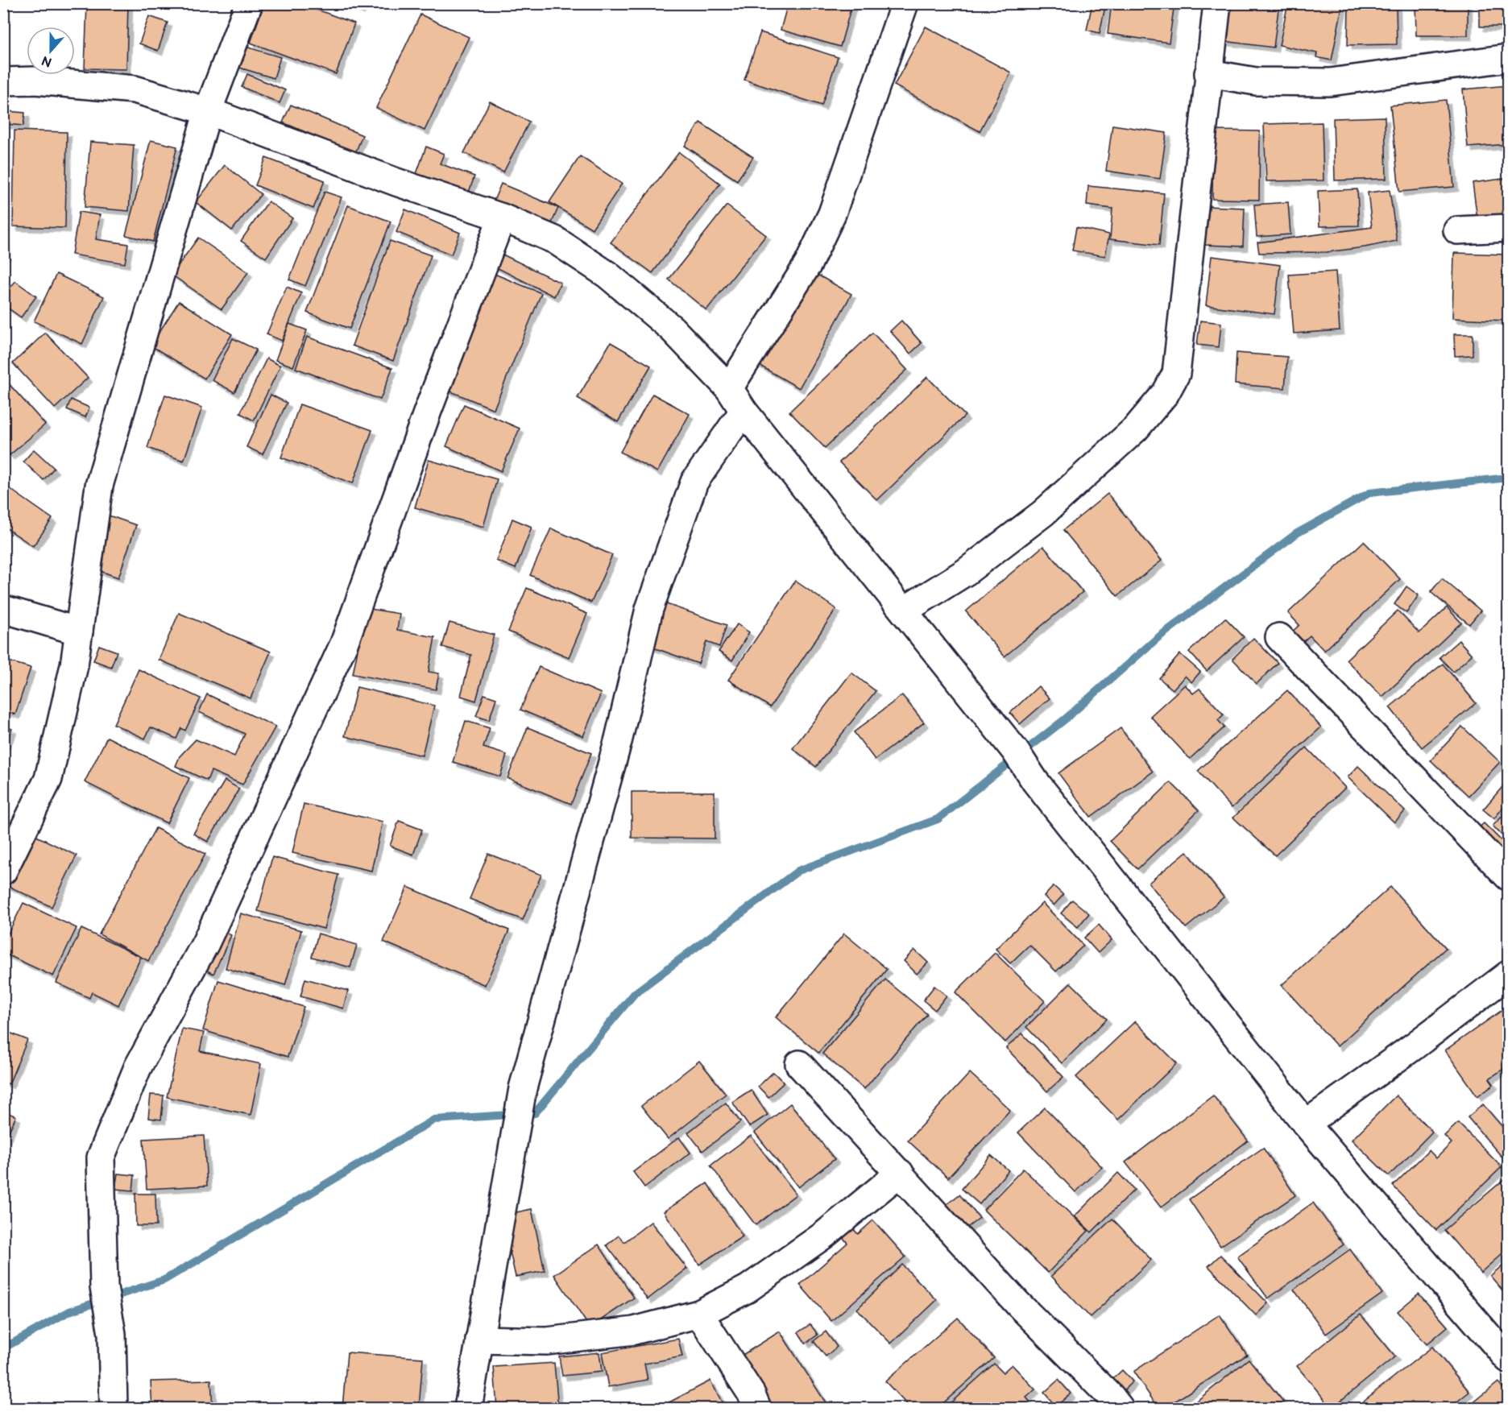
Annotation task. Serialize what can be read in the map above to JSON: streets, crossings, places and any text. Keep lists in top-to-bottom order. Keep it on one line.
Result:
{"north":"bottom"}
